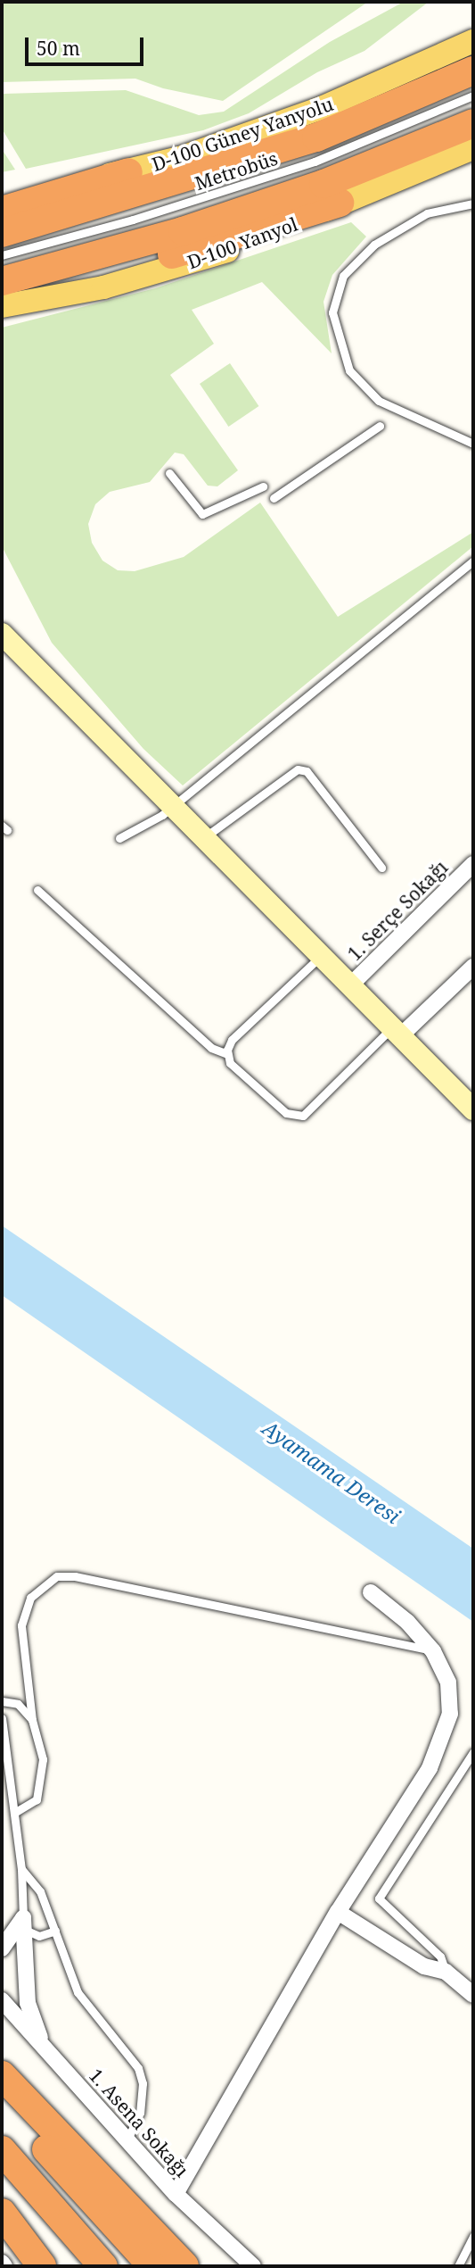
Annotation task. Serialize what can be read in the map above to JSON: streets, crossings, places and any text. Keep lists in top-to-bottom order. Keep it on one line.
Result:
{"streets":{"main road":["D-100 Güney Yanyolu"],"street":["1. Serçe Sokağı","1. Asena Sokağı"],"lane":["Metrobüs"]},"water":["Ayamama Deresi"],"scale_bar":"50 m"}
